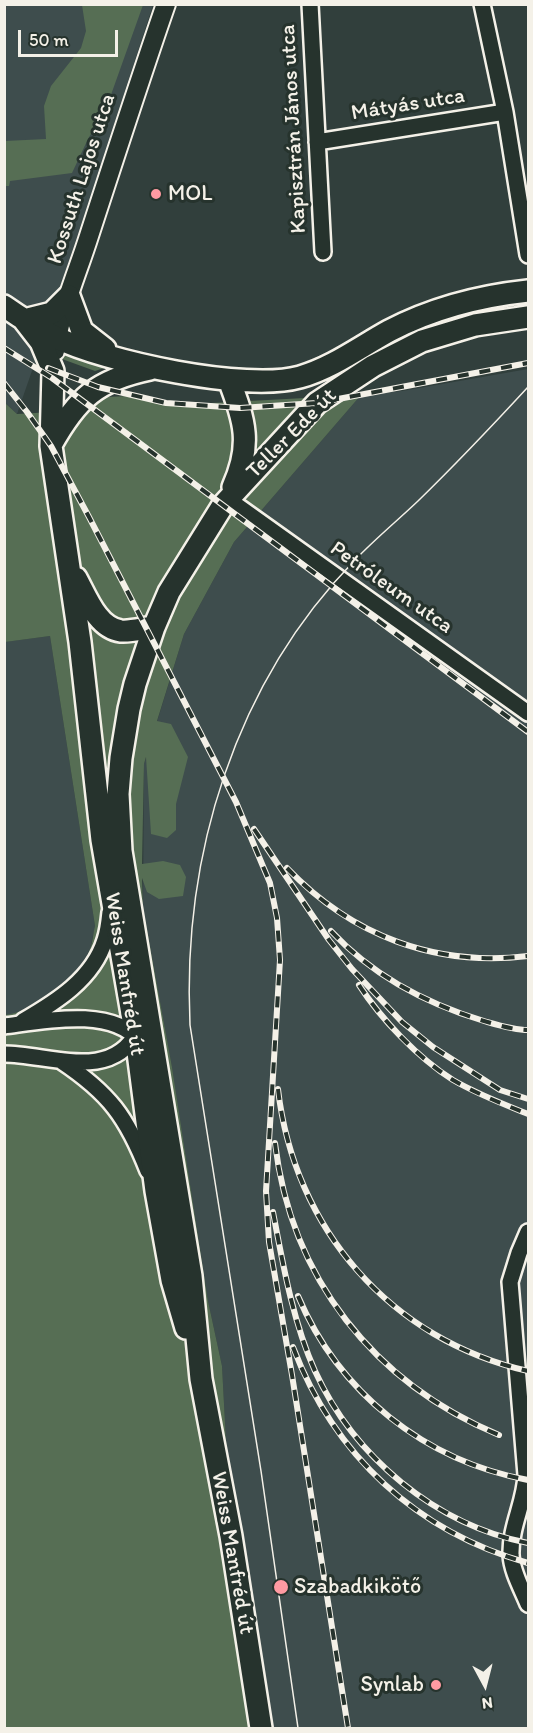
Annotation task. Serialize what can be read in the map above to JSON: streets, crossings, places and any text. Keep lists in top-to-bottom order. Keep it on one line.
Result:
{"streets":{"main road":["Teller Ede út","Weiss Manfréd út"],"street":["Mátyás utca","Kapisztrán János utca","Kossuth Lajos utca","Petróleum utca"]},"crossings":[["Mátyás utca","Kapisztrán János utca"],["Kossuth Lajos utca","Weiss Manfréd út"],["Teller Ede út","Petróleum utca"],["Teller Ede út","Weiss Manfréd út"],["Petróleum utca","Weiss Manfréd út"]],"places":["MOL","Szabadkikötő","Synlab"],"scale_bar":"50 m","north":"bottom"}
